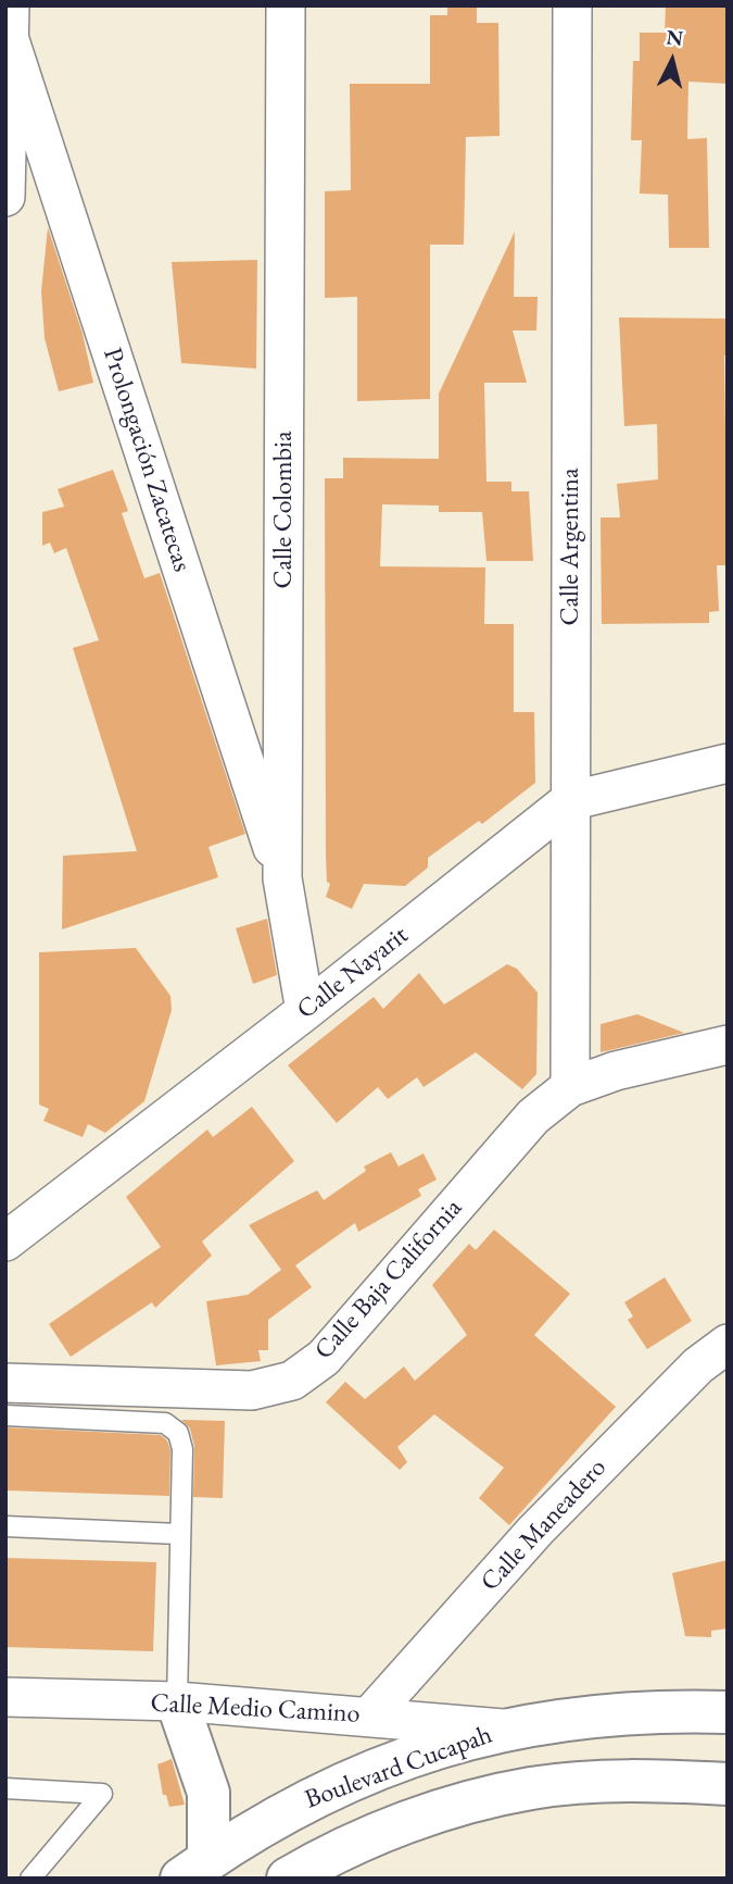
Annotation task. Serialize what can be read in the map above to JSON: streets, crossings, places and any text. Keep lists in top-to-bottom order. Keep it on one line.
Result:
{"streets":{"main road":["Boulevard Cucapah"],"street":["Prolongación Zacatecas","Calle Colombia","Calle Argentina","Calle Nayarit","Calle Baja California","Calle Maneadero","Calle Medio Camino"]},"crossings":[["Prolongación Zacatecas","Calle Colombia"],["Calle Colombia","Calle Nayarit"],["Calle Argentina","Calle Nayarit"],["Calle Argentina","Calle Baja California"],["Calle Maneadero","Calle Medio Camino"],["Calle Medio Camino","Boulevard Cucapah"]],"north":"top"}
